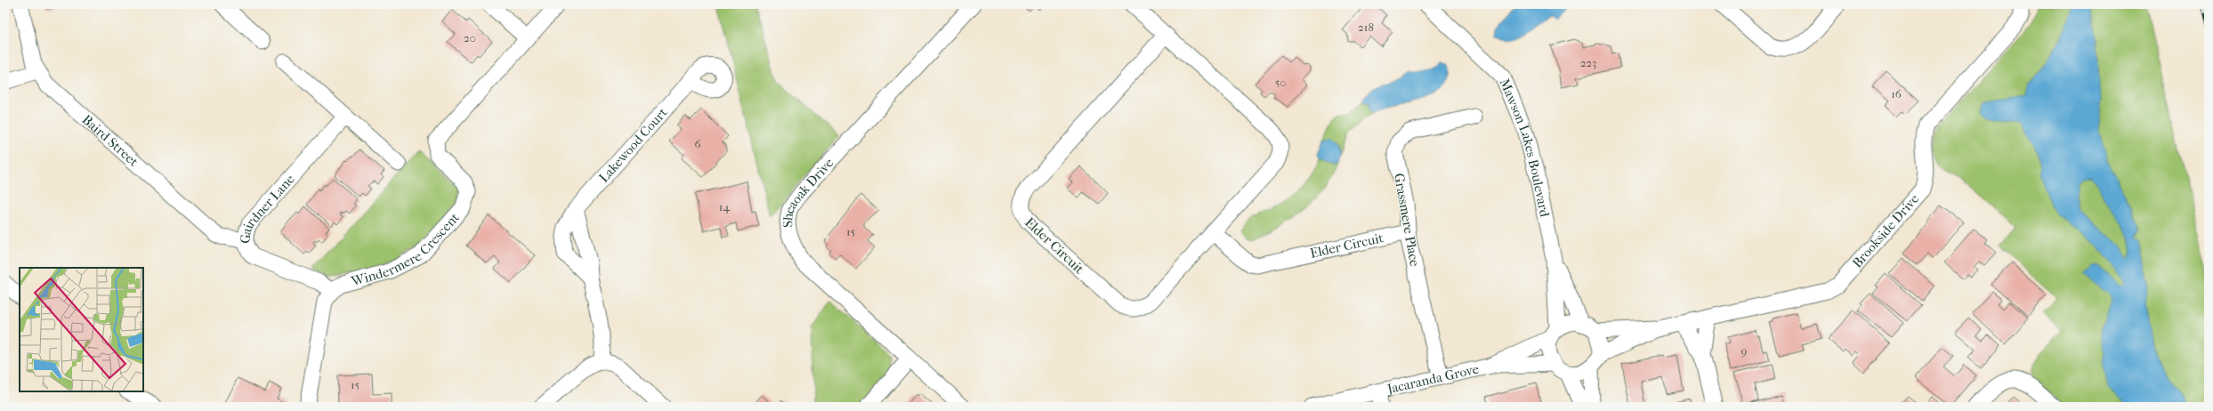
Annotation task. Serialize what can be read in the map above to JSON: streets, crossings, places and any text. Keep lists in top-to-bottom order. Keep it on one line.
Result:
{"streets":{"street":["Baird Street","Lakewood Court","Mawson Lakes Boulevard","Sheaoak Drive","Gairdner Lane","Grassmere Place","Brookside Drive","Elder Circuit","Windermere Crescent","Jacaranda Grove"]},"crossings":[["Baird Street","Gairdner Lane"],["Mawson Lakes Boulevard","Brookside Drive"],["Mawson Lakes Boulevard","Jacaranda Grove"],["Gairdner Lane","Windermere Crescent"],["Grassmere Place","Elder Circuit"],["Grassmere Place","Jacaranda Grove"],["Brookside Drive","Jacaranda Grove"]],"house_numbers":["218","20","223","50","16","6","14","15","9","15"]}
